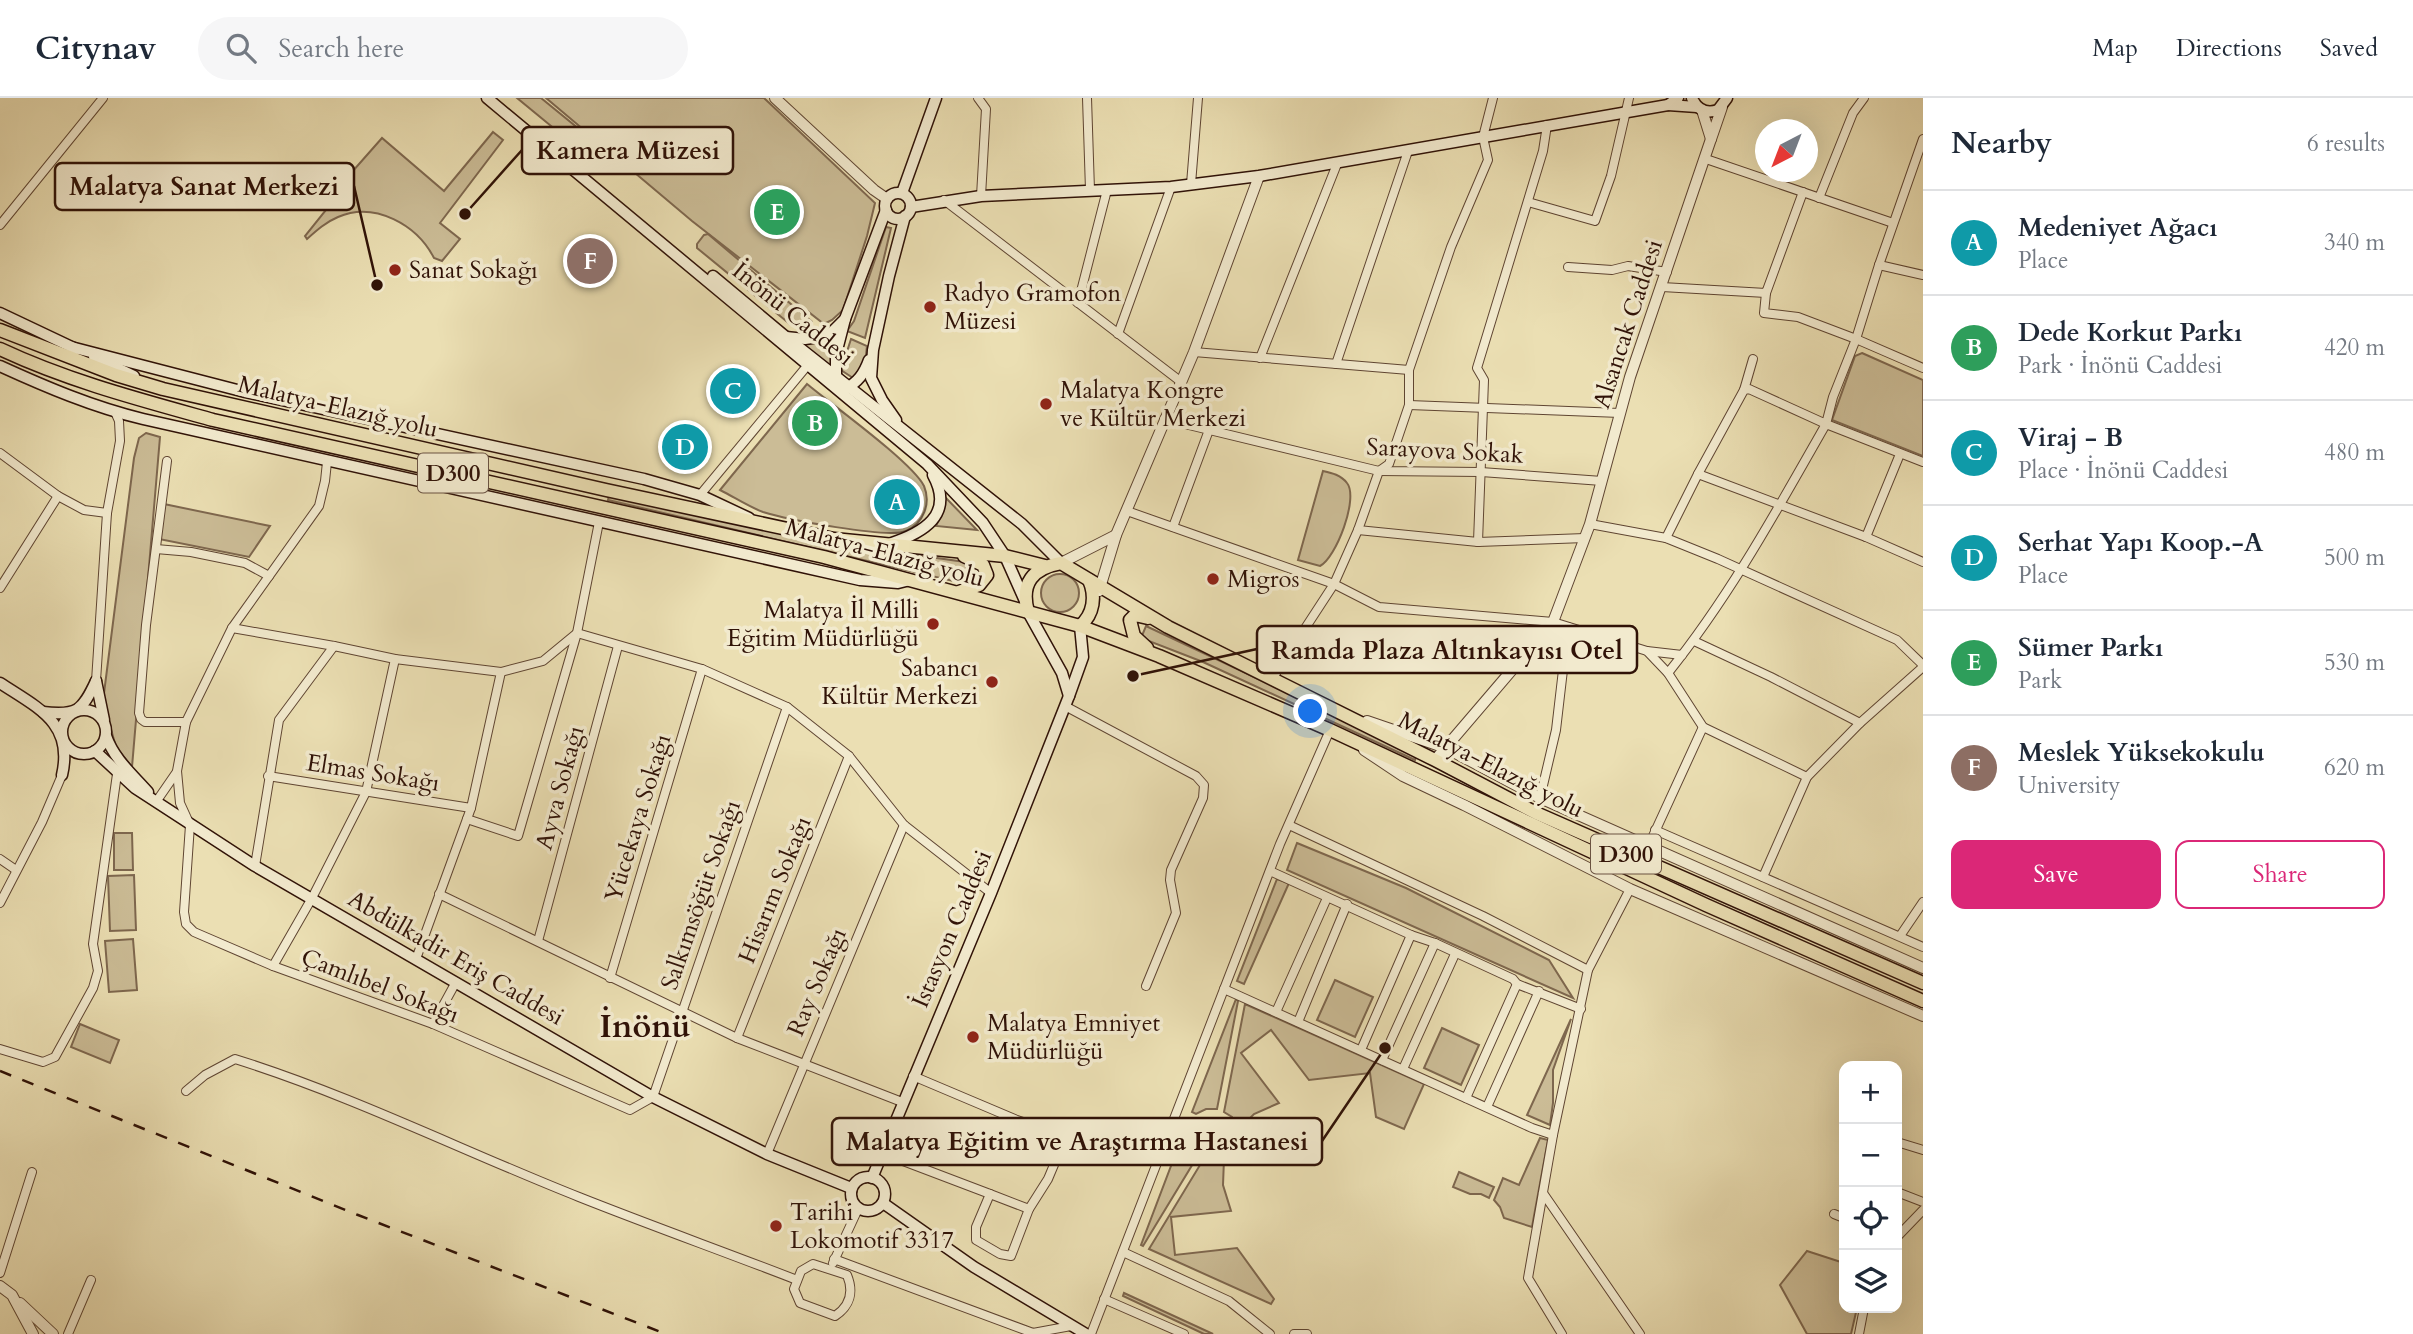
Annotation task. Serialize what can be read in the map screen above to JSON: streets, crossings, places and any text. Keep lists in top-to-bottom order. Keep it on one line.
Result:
{"streets":{"highway":["Malatya-Elazığ yolu","D300"],"main road":["İnönü Caddesi","İstasyon Caddesi","Abdülkadir Eriş Caddesi"],"street":["Alsancak Caddesi","Sarayova Sokak","Elmas Sokağı","Ayva Sokağı","Yücekaya Sokağı","Hisarım Sokağı","Salkımsöğüt Sokağı","Ray Sokağı","Çamlıbel Sokağı"]},"crossings":[["İnönü Caddesi","Malatya-Elazığ yolu"],["İnönü Caddesi","İstasyon Caddesi"],["Alsancak Caddesi","Malatya-Elazığ yolu"],["Alsancak Caddesi","Sarayova Sokak"],["Malatya-Elazığ yolu","İstasyon Caddesi"],["Salkımsöğüt Sokağı","Abdülkadir Eriş Caddesi"],["Salkımsöğüt Sokağı","Çamlıbel Sokağı"],["İstasyon Caddesi","Abdülkadir Eriş Caddesi"],["Abdülkadir Eriş Caddesi","Ray Sokağı"],["Abdülkadir Eriş Caddesi","Çamlıbel Sokağı"]],"districts":["İnönü"],"places":["Kamera Müzesi","Sanat Sokağı","Malatya Sanat Merkezi","Radyo Gramofon Müzesi","Malatya Kongre ve Kültür Merkezi","Migros","Malatya İl Milli Eğitim Müdürlüğü","Ramda Plaza Altınkayısı Otel","Sabancı Kültür Merkezi","Malatya Emniyet Müdürlüğü","Malatya Eğitim ve Araştırma Hastanesi","Tarihi Lokomotif 3317"],"north":"bottom left","page":{"header":"Citynav","search":"Search here","nav":["Map","Directions","Saved"],"heading":["Nearby","6 results"],"pins":["E","F","C","B","D","A"],"list":[{"mark":"A","name":"Medeniyet Ağacı","note":"Place","value":"340 m"},{"mark":"B","name":"Dede Korkut Parkı","note":"Park · İnönü Caddesi","value":"420 m"},{"mark":"C","name":"Viraj - B","note":"Place · İnönü Caddesi","value":"480 m"},{"mark":"D","name":"Serhat Yapı Koop.-A","note":"Place","value":"500 m"},{"mark":"E","name":"Sümer Parkı","note":"Park","value":"530 m"},{"mark":"F","name":"Meslek Yüksekokulu","note":"University","value":"620 m"}],"buttons":["Save","Share"],"map_buttons":["+","−"]}}
